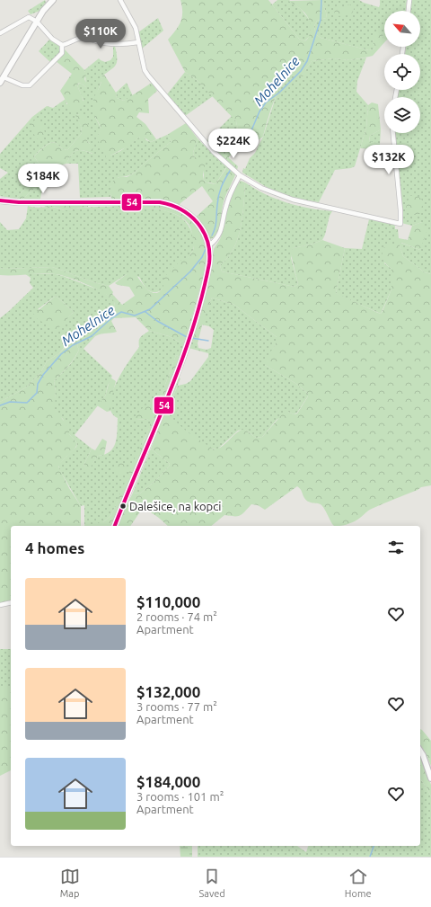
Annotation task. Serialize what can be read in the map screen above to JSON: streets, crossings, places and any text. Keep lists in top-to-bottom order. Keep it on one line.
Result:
{"water":["Mohelnice"],"places":["Dalešice, na kopci"],"lines":["transit line 54"],"north":"top left","page":{"price":["$110K","$224K","$132K","$184K"],"heading":"4 homes","list":[{"name":"$110,000","note":"2 rooms · 74 m² · Apartment"},{"name":"$132,000","note":"3 rooms · 77 m² · Apartment"},{"name":"$184,000","note":"3 rooms · 101 m² · Apartment"}],"tabs":["Map","Saved","Home"]}}
